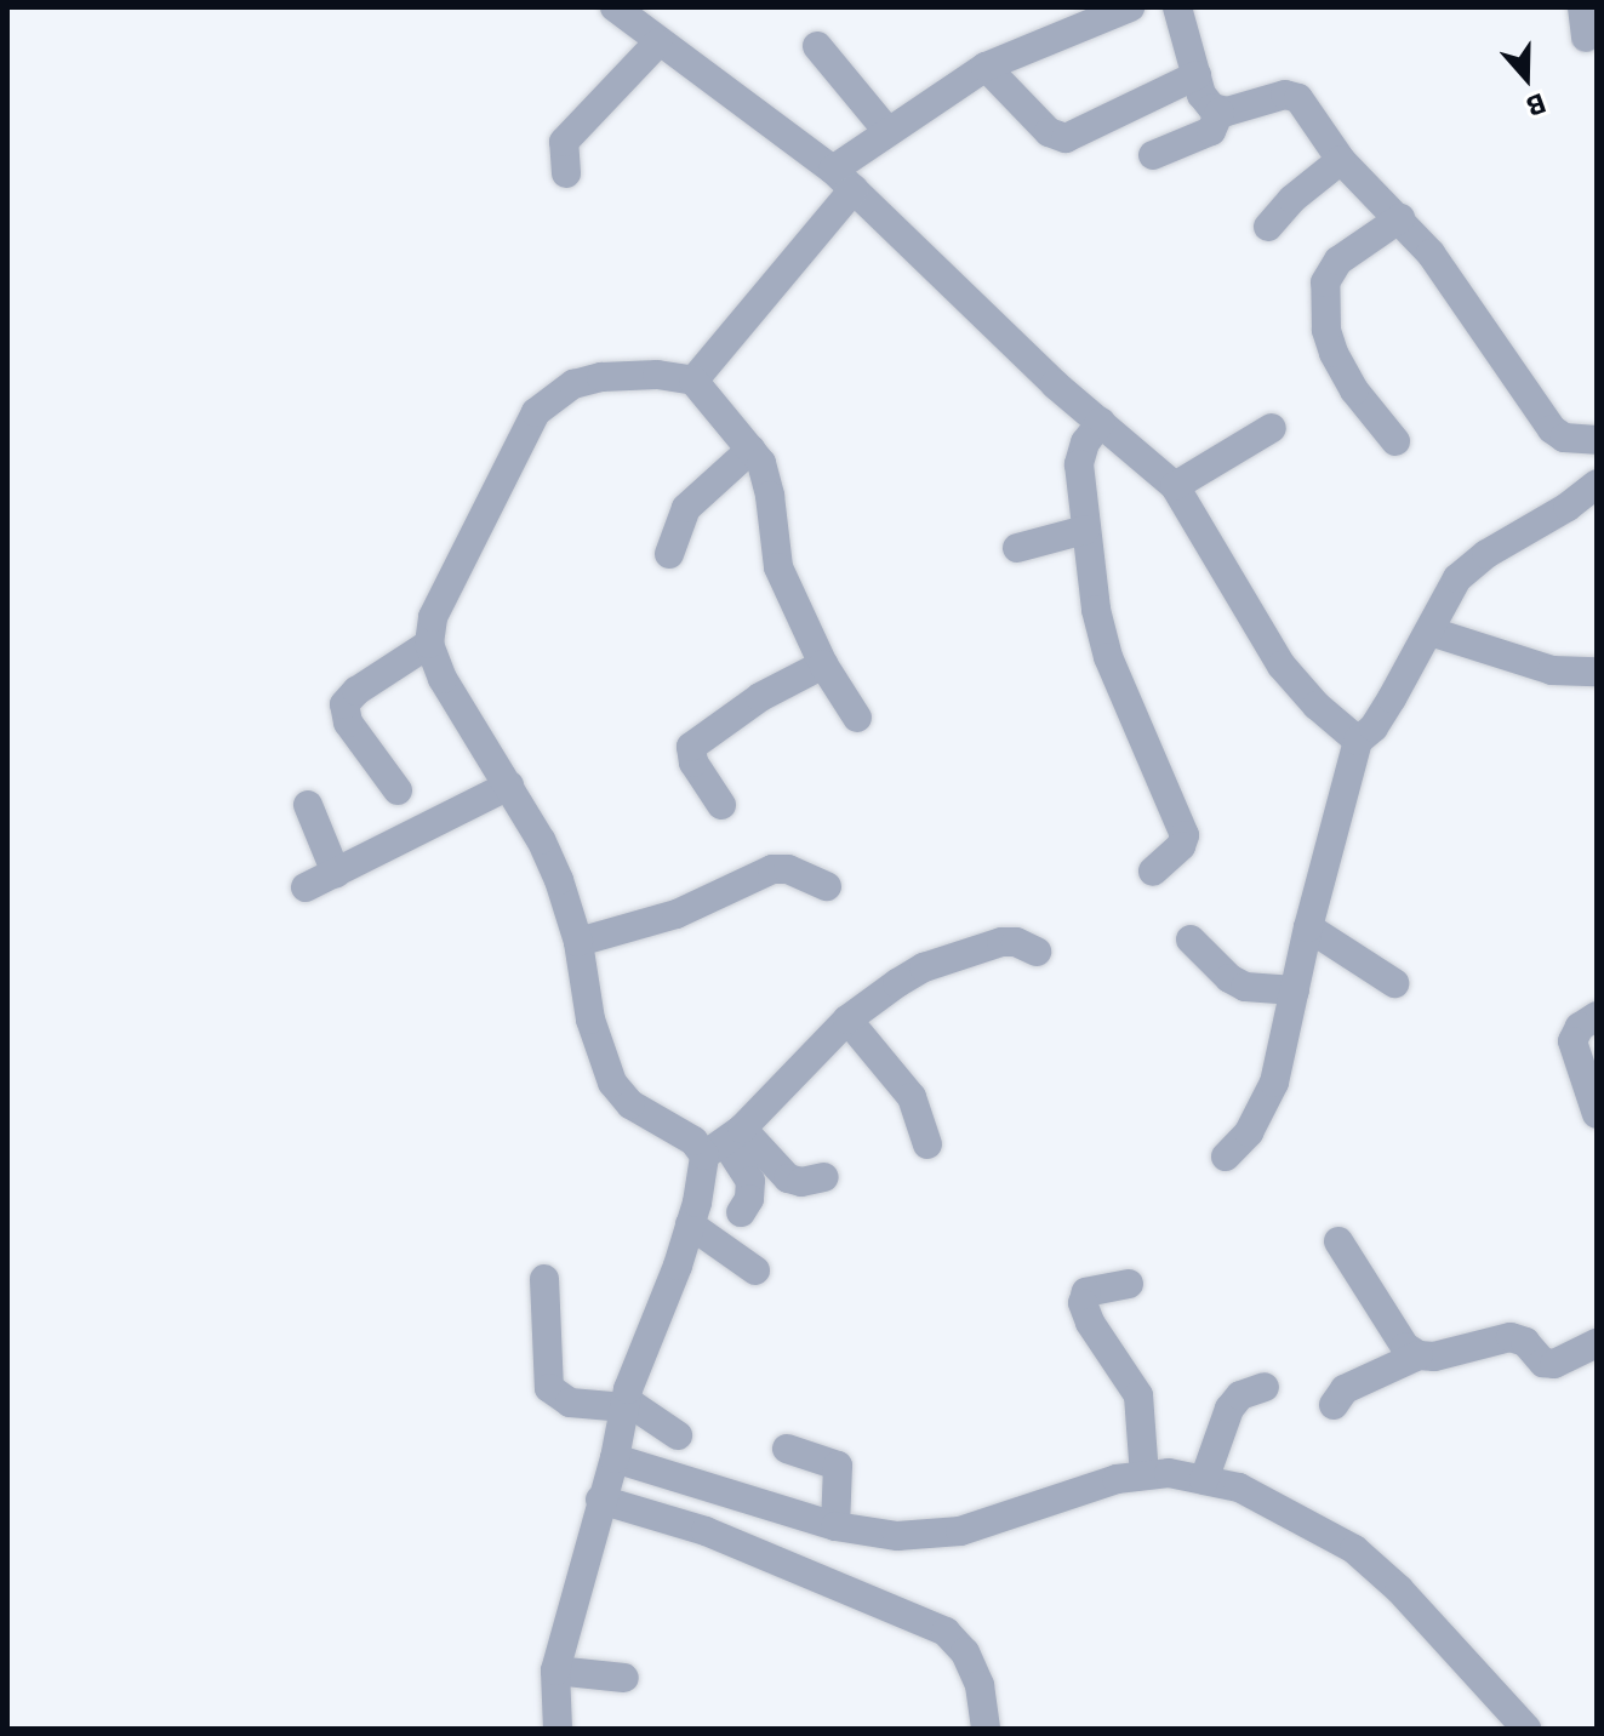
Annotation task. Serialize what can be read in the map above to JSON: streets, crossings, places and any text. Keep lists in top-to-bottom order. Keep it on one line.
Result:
{"north":"bottom"}
